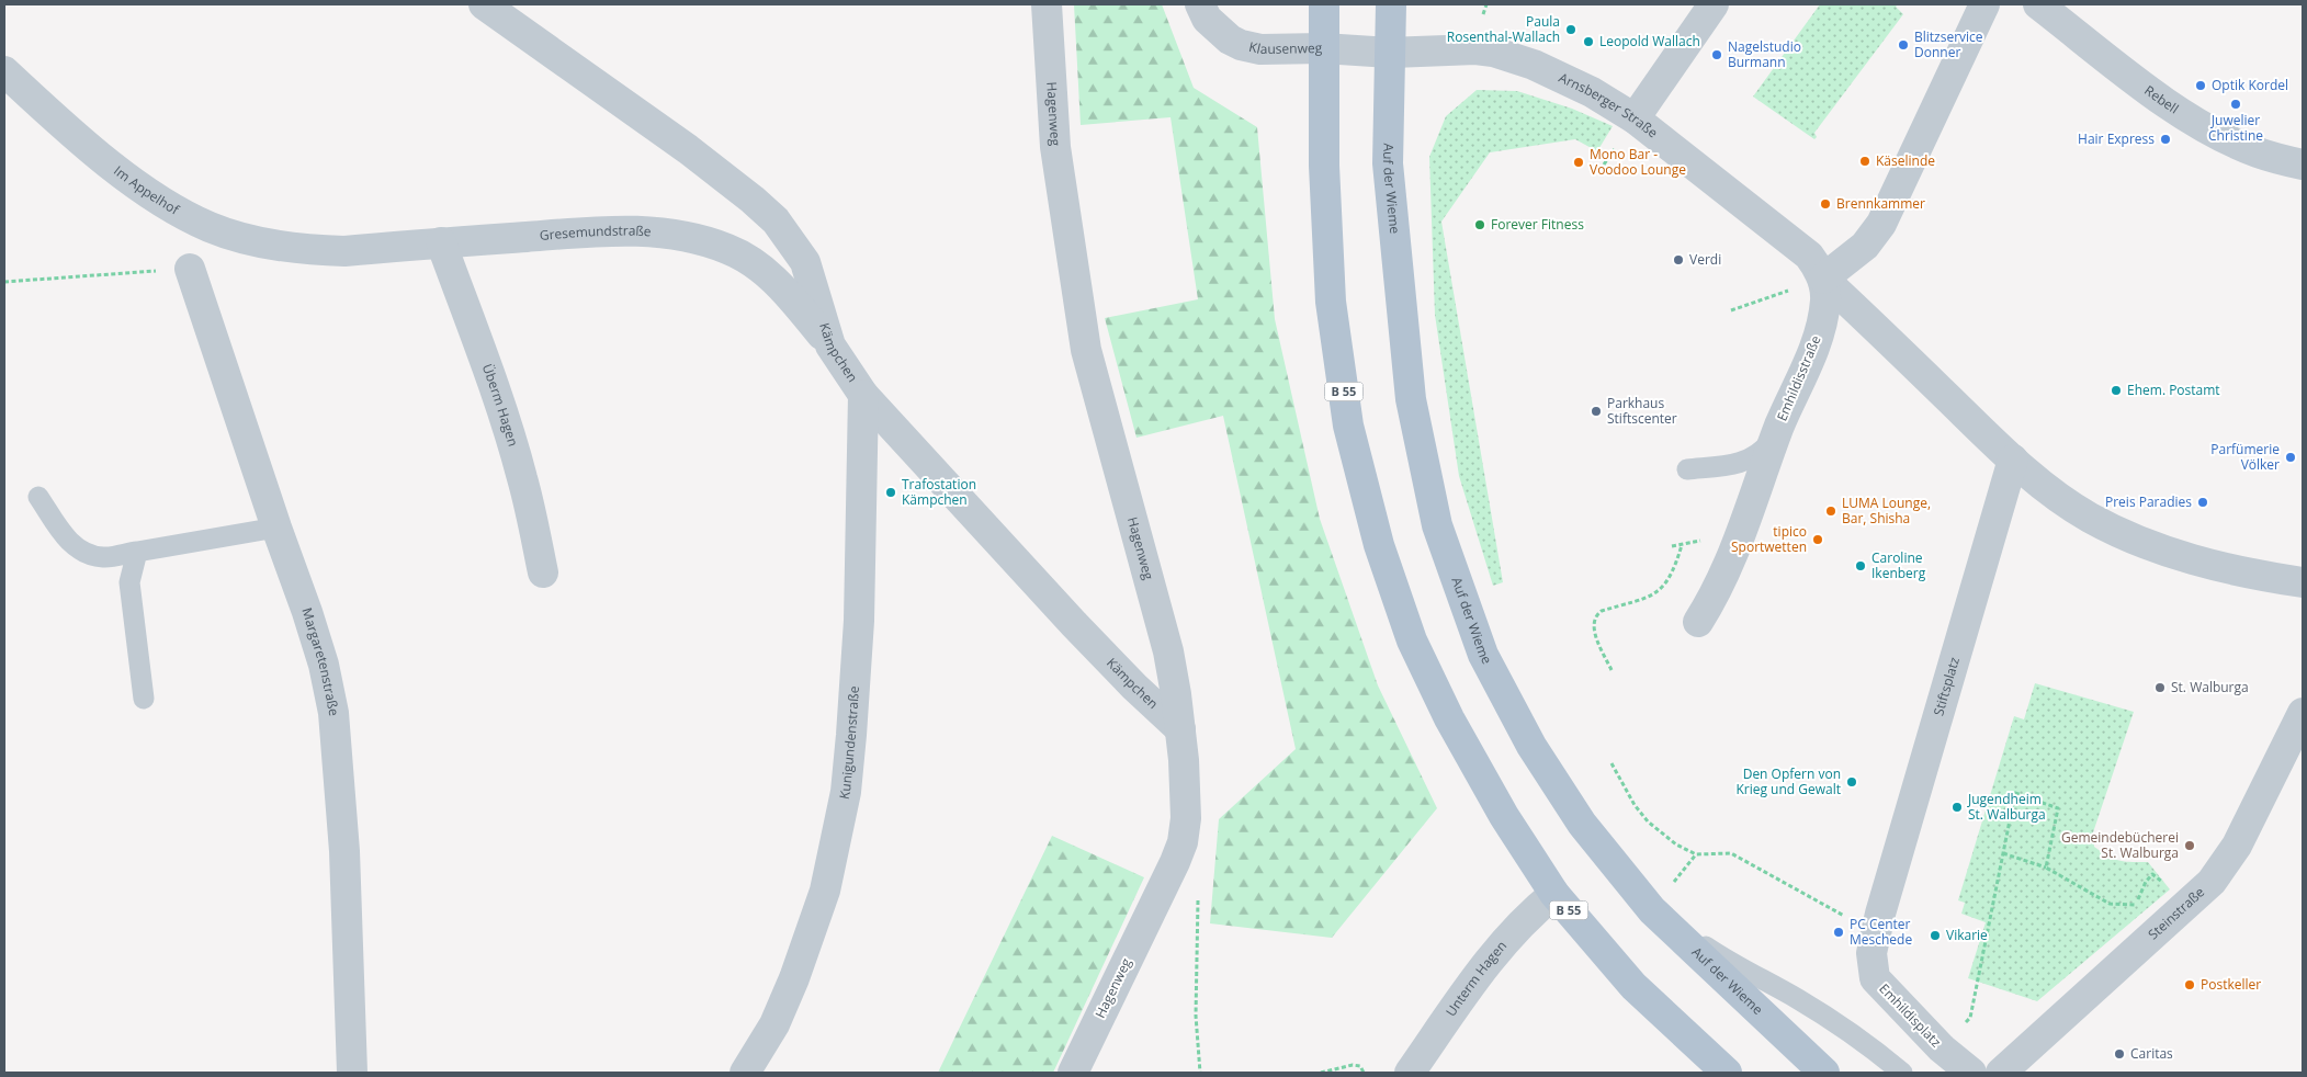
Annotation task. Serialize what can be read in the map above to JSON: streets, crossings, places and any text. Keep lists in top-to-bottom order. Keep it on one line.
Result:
{"streets":{"main road":["Auf der Wieme","B 55"],"street":["Klausenweg","Rebell","Arnsberger Straße","Hagenweg","Im Appelhof","Gresemundstraße","Kämpchen","Emhildisstraße","Überm Hagen","Margaretenstraße","Stiftsplatz","Kunigundenstraße","Steinstraße","Unterm Hagen","Emhildisplatz"]},"crossings":[["Klausenweg","Arnsberger Straße"],["Klausenweg","Auf der Wieme"],["Klausenweg","B 55"],["Arnsberger Straße","Auf der Wieme"],["Arnsberger Straße","Emhildisstraße"],["Hagenweg","Kämpchen"],["Im Appelhof","Gresemundstraße"],["Gresemundstraße","Kämpchen"],["Gresemundstraße","Überm Hagen"],["Kämpchen","Kunigundenstraße"],["B 55","Unterm Hagen"],["Stiftsplatz","Emhildisplatz"]],"places":["Paula Rosenthal-Wallach","Leopold Wallach","Blitzservice Donner","Nagelstudio Burmann","Optik Kordel","Juwelier Christine","Hair Express","Käselinde","Mono Bar - Voodoo Lounge","Brennkammer","Forever Fitness","Verdi","Ehem. Postamt","Parkhaus Stiftscenter","Parfümerie Völker","Trafostation Kämpchen","Preis Paradies","LUMA Lounge, Bar, Shisha","tipico Sportwetten","Caroline Ikenberg","St. Walburga","Den Opfern von Krieg und Gewalt","Jugendheim St. Walburga","Gemeindebücherei St. Walburga","PC Center Meschede","Vikarie","Postkeller","Caritas"]}
